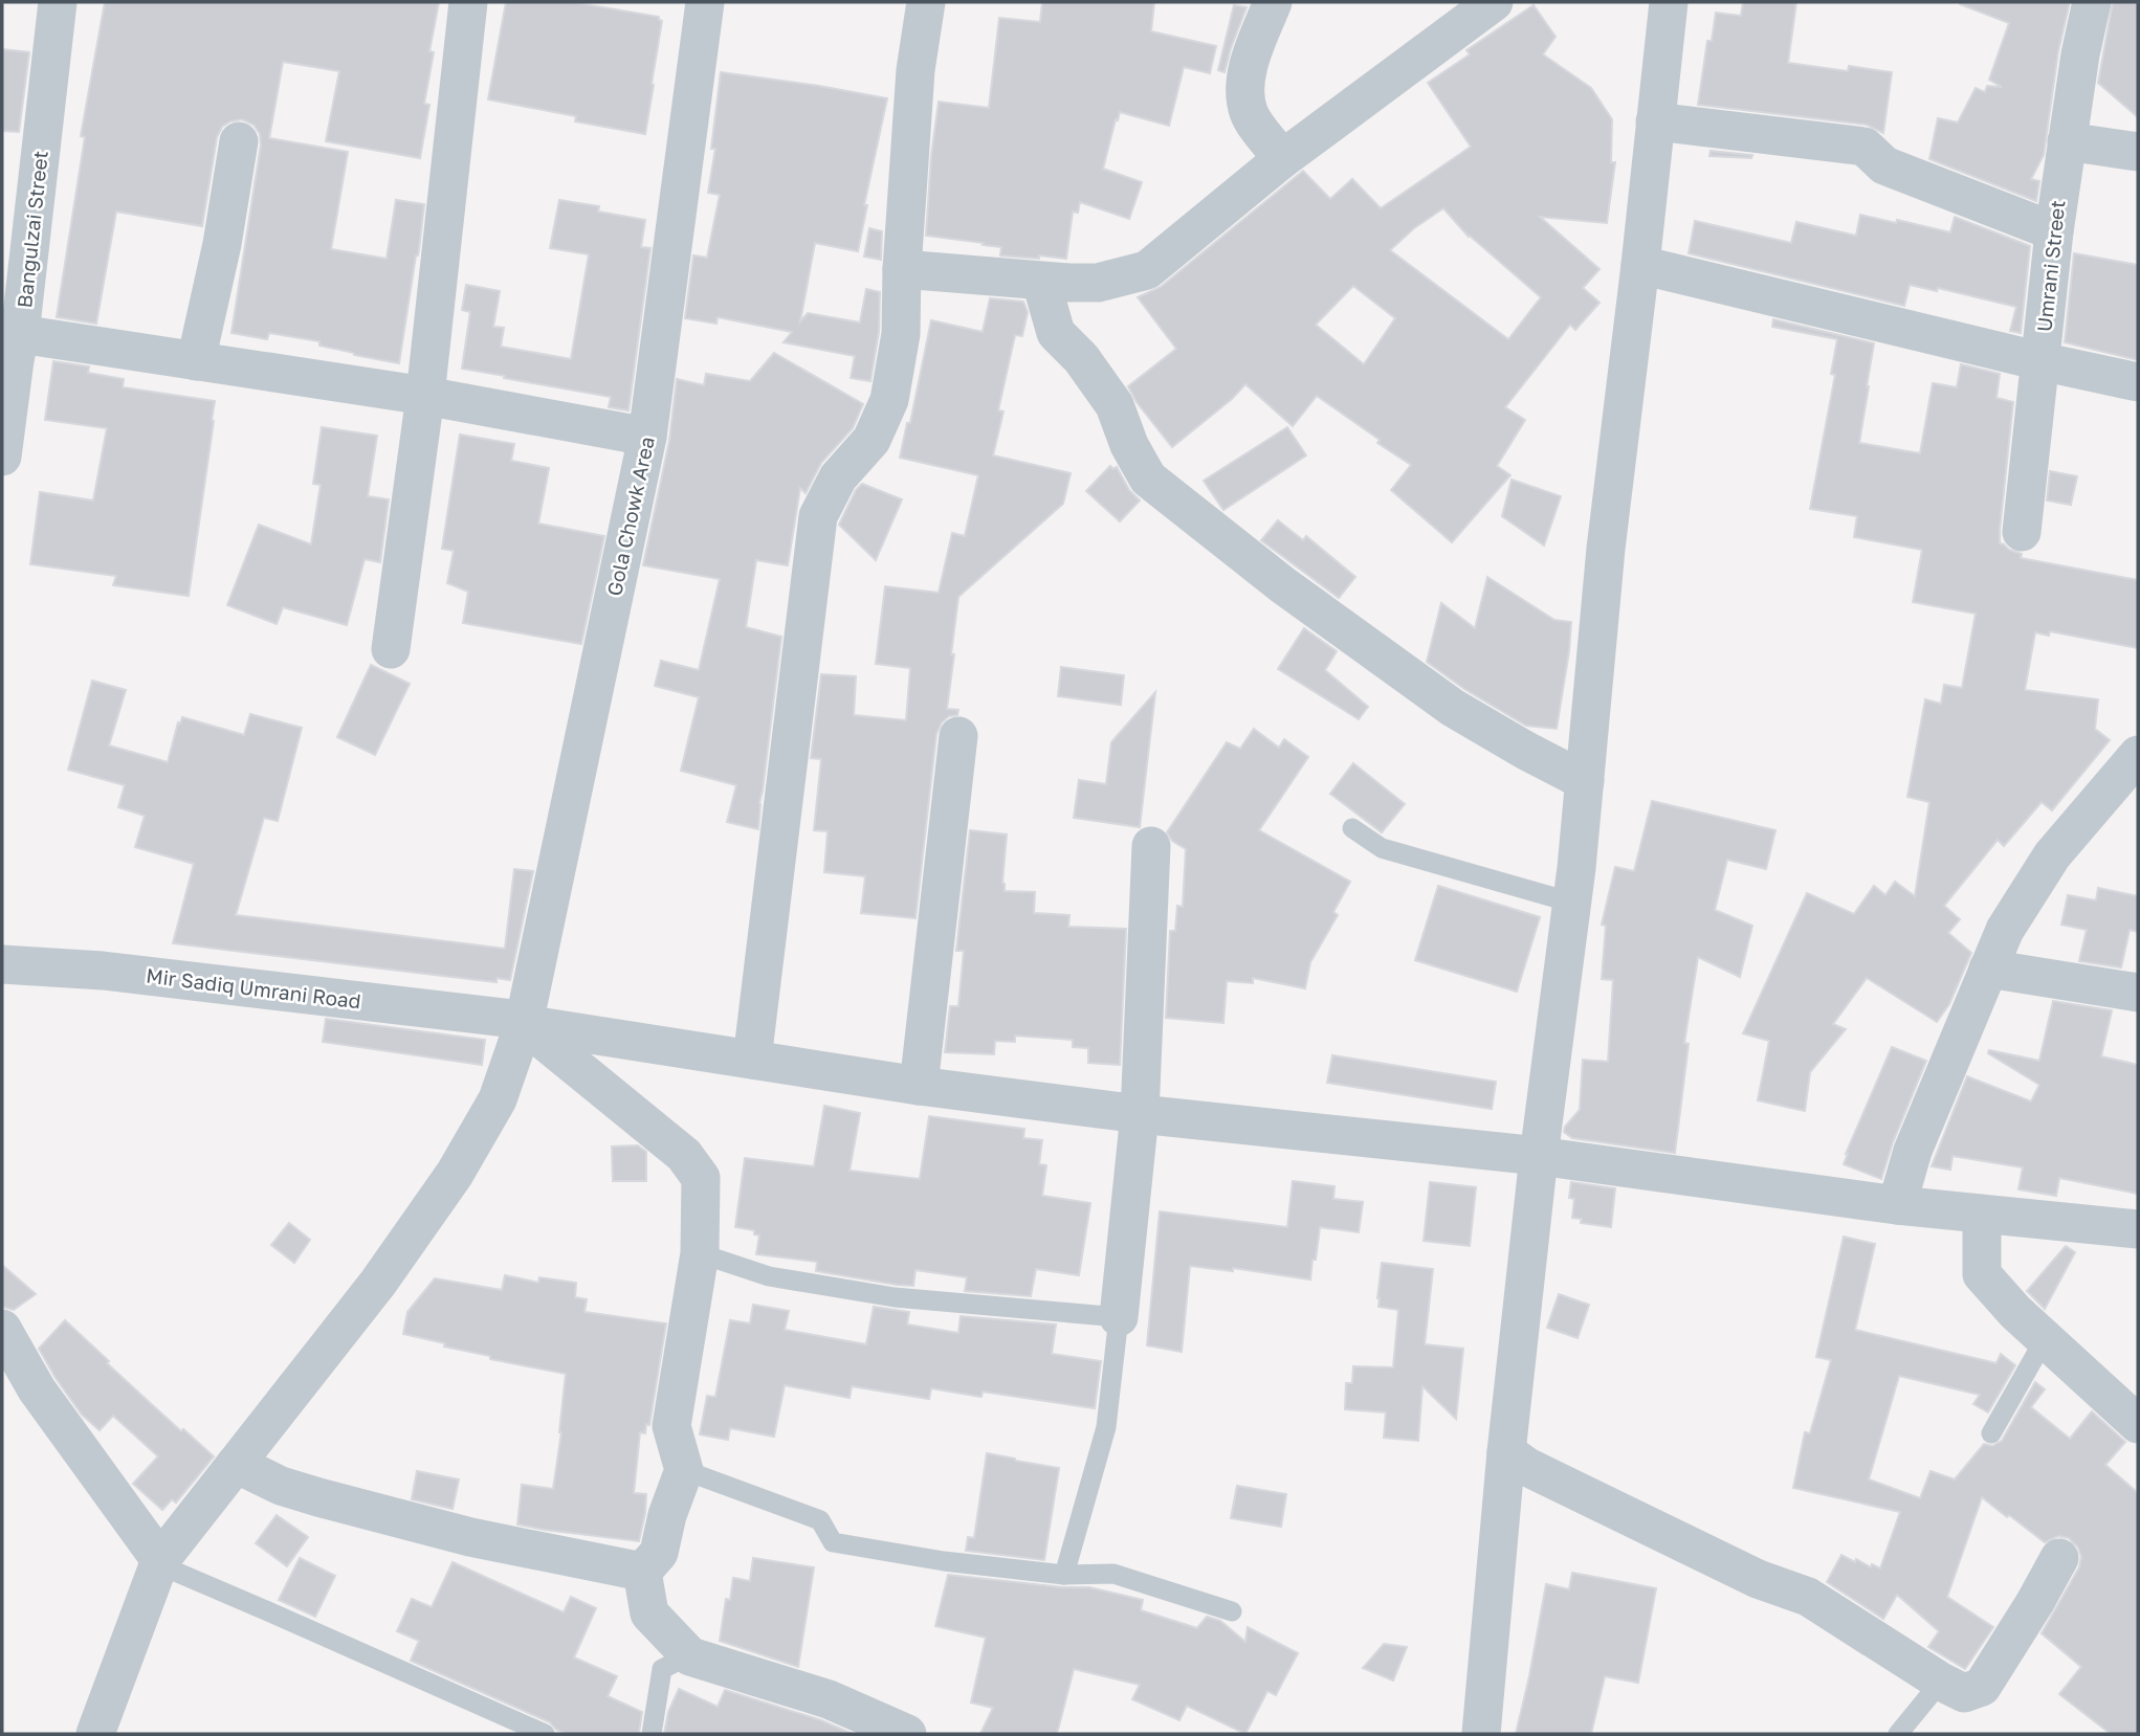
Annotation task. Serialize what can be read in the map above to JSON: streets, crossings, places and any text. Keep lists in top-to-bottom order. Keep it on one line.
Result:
{"streets":{"street":["Bangulzai Street","Umrani Street","Gola Chowk Area","Mir Sadiq Umrani Road"]},"crossings":[["Gola Chowk Area","Mir Sadiq Umrani Road"]]}
